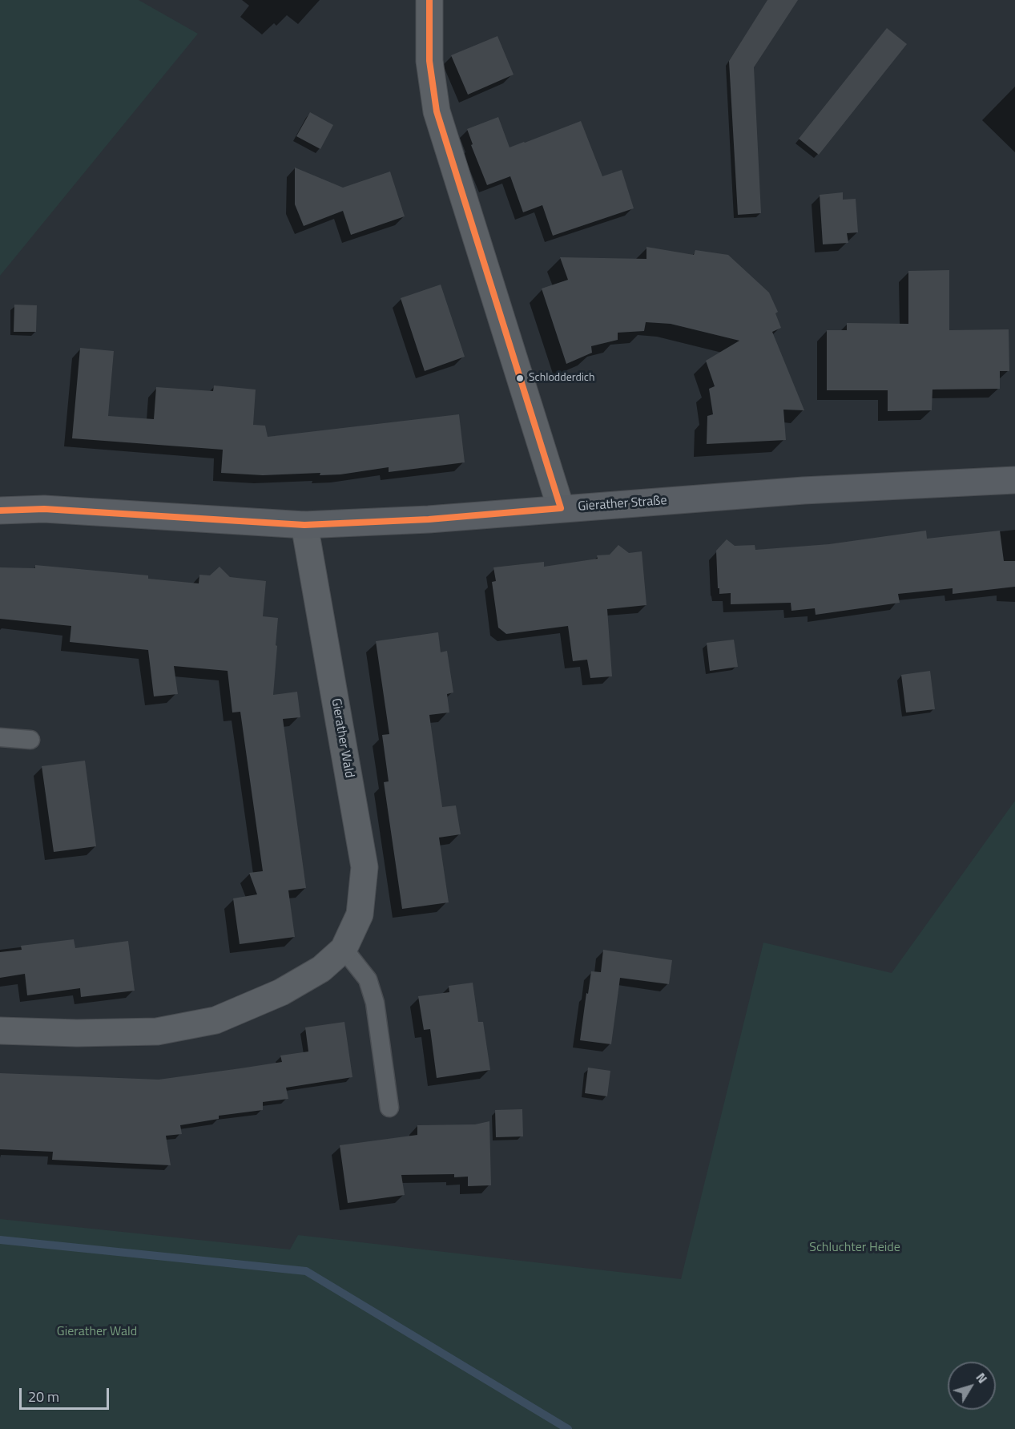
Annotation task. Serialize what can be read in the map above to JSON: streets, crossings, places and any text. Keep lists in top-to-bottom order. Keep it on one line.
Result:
{"streets":{"street":["Gierather Straße","Gierather Wald"]},"crossings":[["Gierather Straße","Gierather Wald"]],"parks":["Schluchter Heide","Gierather Wald"],"places":["Schlodderdich"],"scale_bar":"20 m","north":"top right"}
